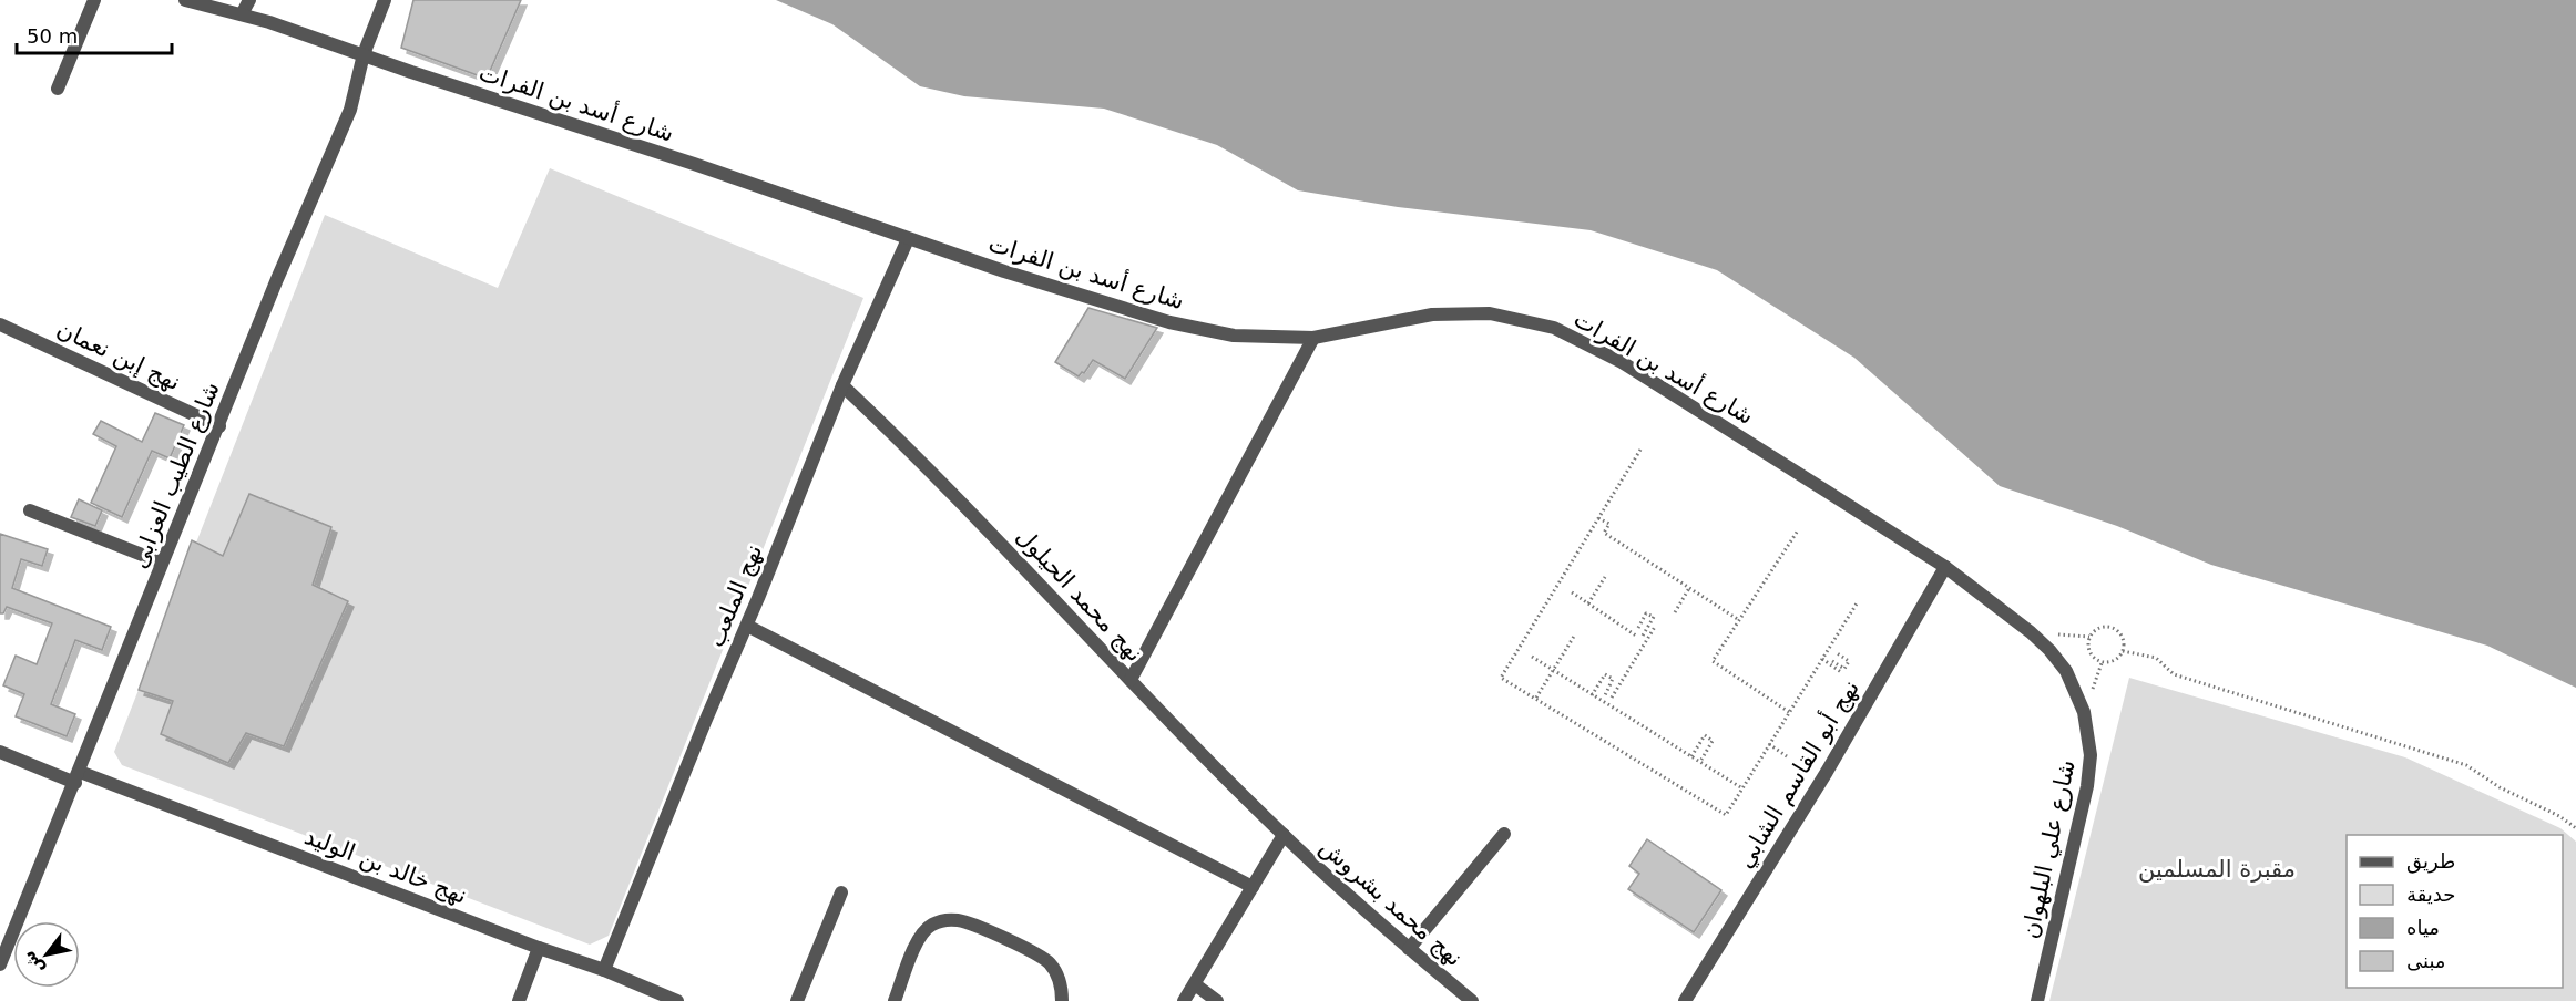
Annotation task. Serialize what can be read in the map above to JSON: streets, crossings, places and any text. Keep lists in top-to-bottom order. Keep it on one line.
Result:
{"streets":{"street":["شارع أسد بن الفرات","نهج إبن نعمان","شارع الطيب العزابى","نهج محمد الحيلول","نهج الملعب","نهج أبو القاسم الشابي","شارع علي البلهوان","نهج خالد بن الوليد","نهج محمد بشروش"]},"crossings":[["شارع أسد بن الفرات","شارع الطيب العزابى"],["شارع أسد بن الفرات","نهج الملعب"],["شارع أسد بن الفرات","نهج أبو القاسم الشابي"],["شارع أسد بن الفرات","شارع علي البلهوان"],["نهج إبن نعمان","شارع الطيب العزابى"],["شارع الطيب العزابى","نهج خالد بن الوليد"],["نهج محمد الحيلول","نهج الملعب"],["نهج محمد الحيلول","نهج محمد بشروش"],["نهج الملعب","نهج خالد بن الوليد"],["نهج أبو القاسم الشابي","شارع علي البلهوان"]],"parks":["مقبرة المسلمين"],"legend":["طريق","حديقة","مياه","مبنى"],"scale_bar":"50 m","north":"bottom left"}
